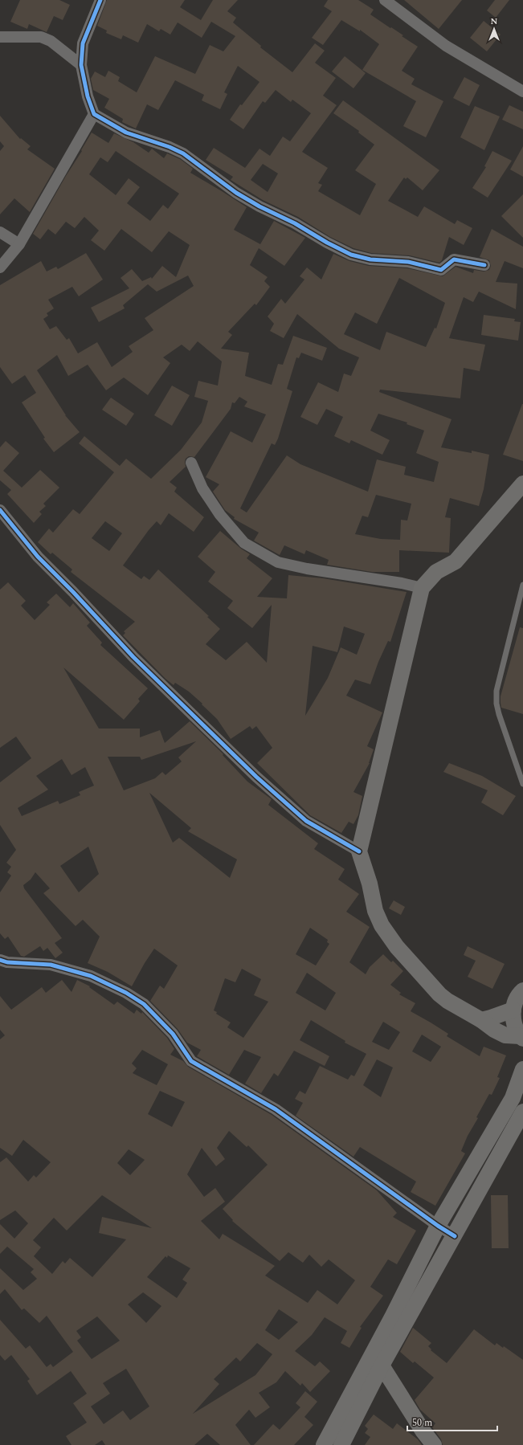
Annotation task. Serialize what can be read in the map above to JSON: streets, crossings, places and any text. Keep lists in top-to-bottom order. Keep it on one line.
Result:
{"scale_bar":"50 m","north":"top"}
